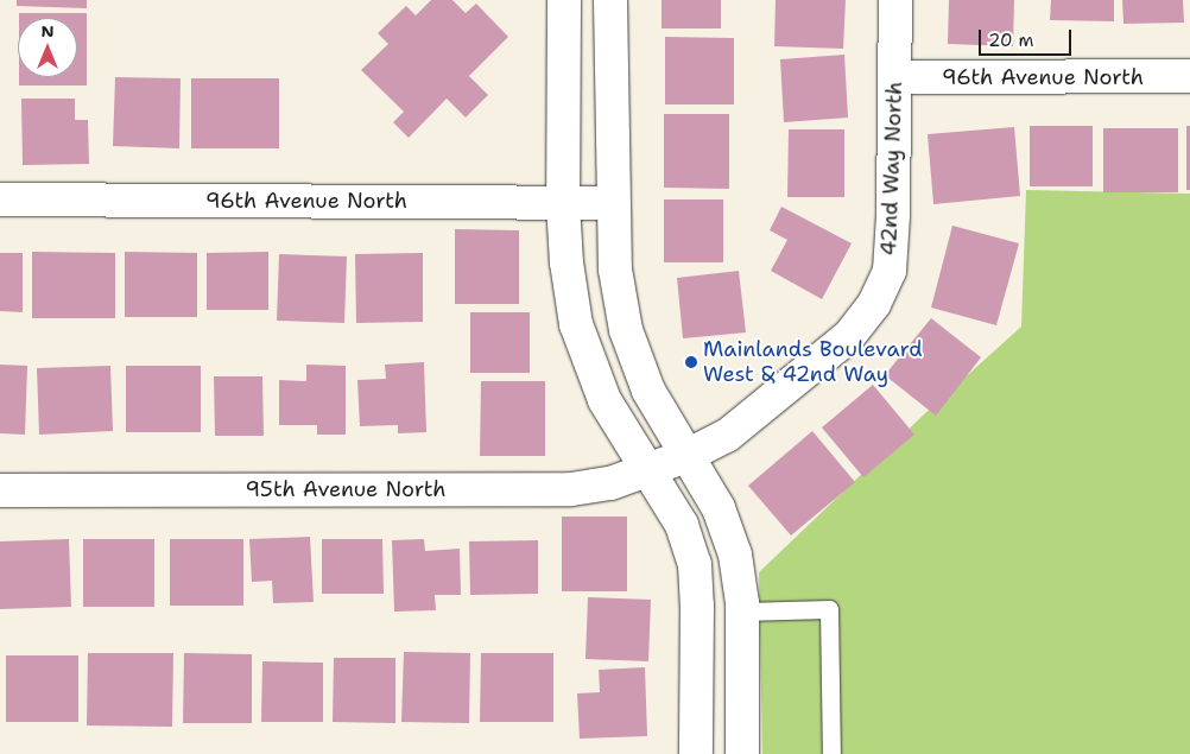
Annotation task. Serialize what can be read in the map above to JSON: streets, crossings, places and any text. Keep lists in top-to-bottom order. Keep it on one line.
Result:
{"streets":{"street":["96th Avenue North","42nd Way North","95th Avenue North"]},"crossings":[["96th Avenue North","42nd Way North"],["42nd Way North","95th Avenue North"]],"places":["Mainlands Boulevard West & 42nd Way"],"scale_bar":"20 m","north":"top"}
